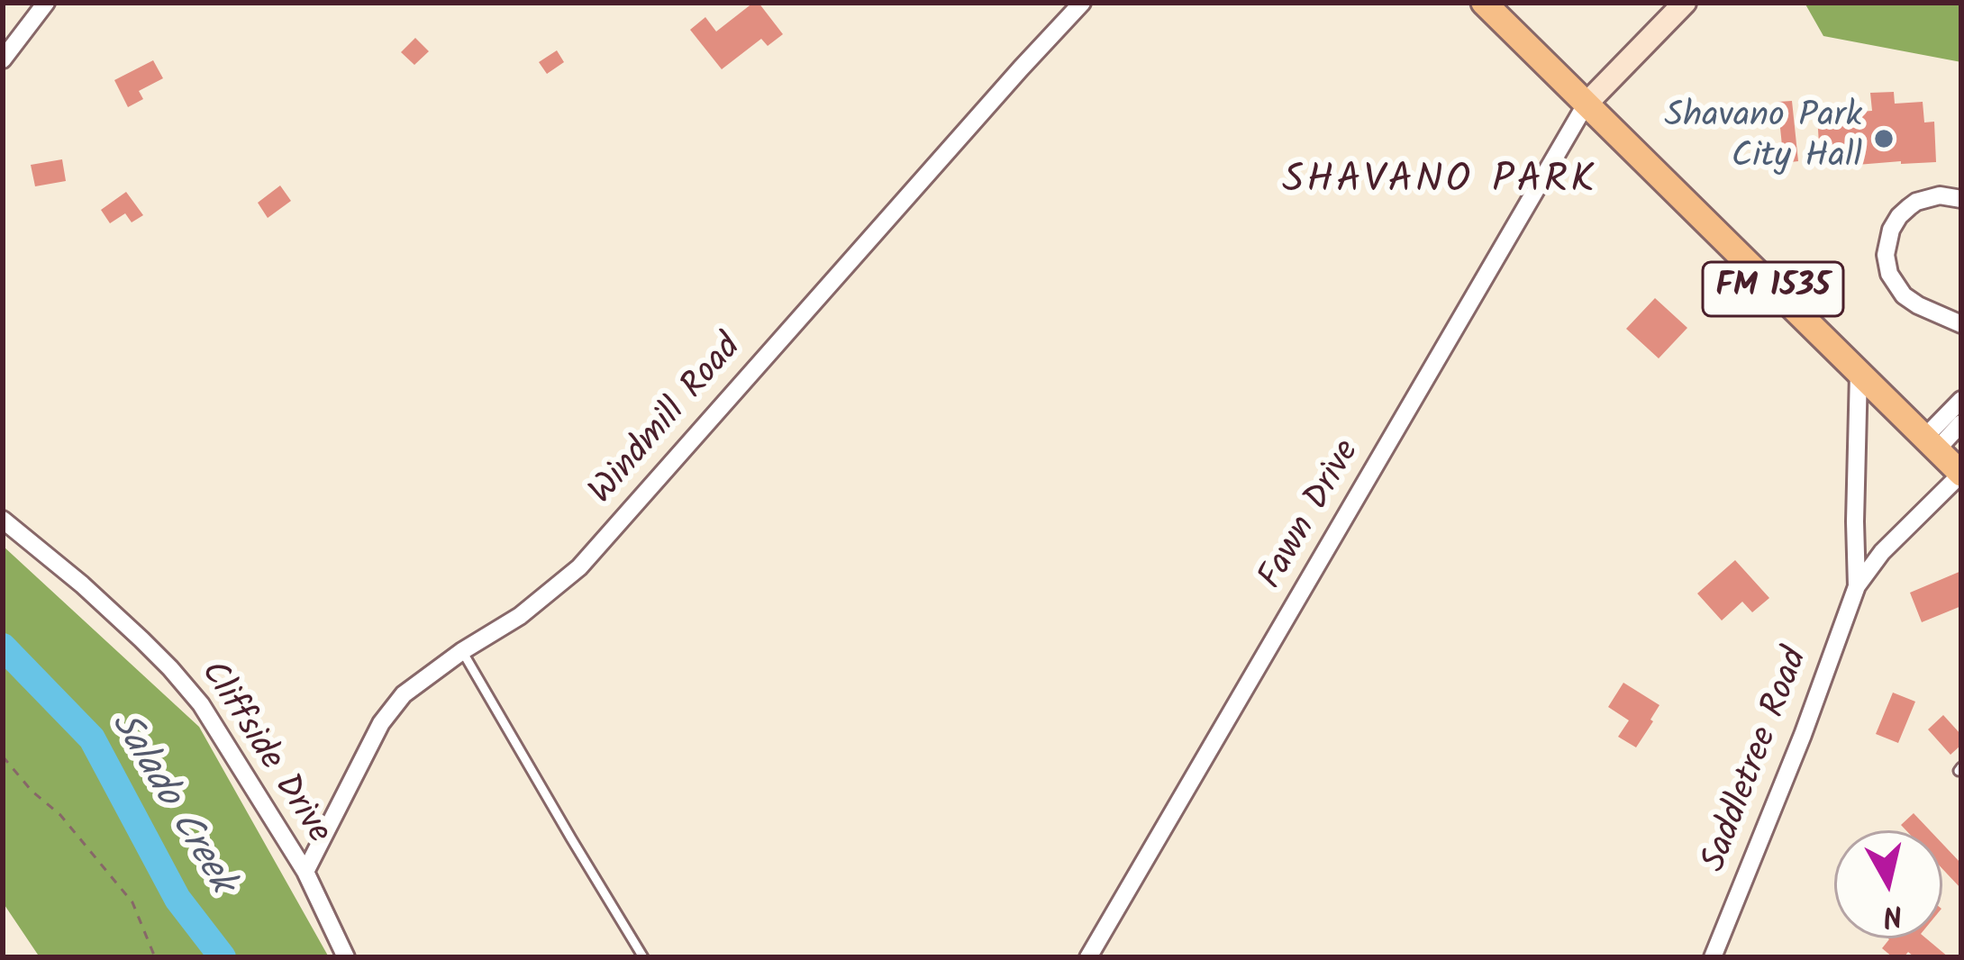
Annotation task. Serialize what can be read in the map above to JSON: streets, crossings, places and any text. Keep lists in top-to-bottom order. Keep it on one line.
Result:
{"streets":{"main road":["FM 1535"],"street":["Windmill Road","Fawn Drive","Cliffside Drive","Saddletree Road"]},"crossings":[["FM 1535","Fawn Drive"],["FM 1535","Saddletree Road"],["Windmill Road","Cliffside Drive"]],"districts":["SHAVANO PARK"],"water":["Salado Creek"],"places":["Shavano Park City Hall"],"north":"bottom"}
